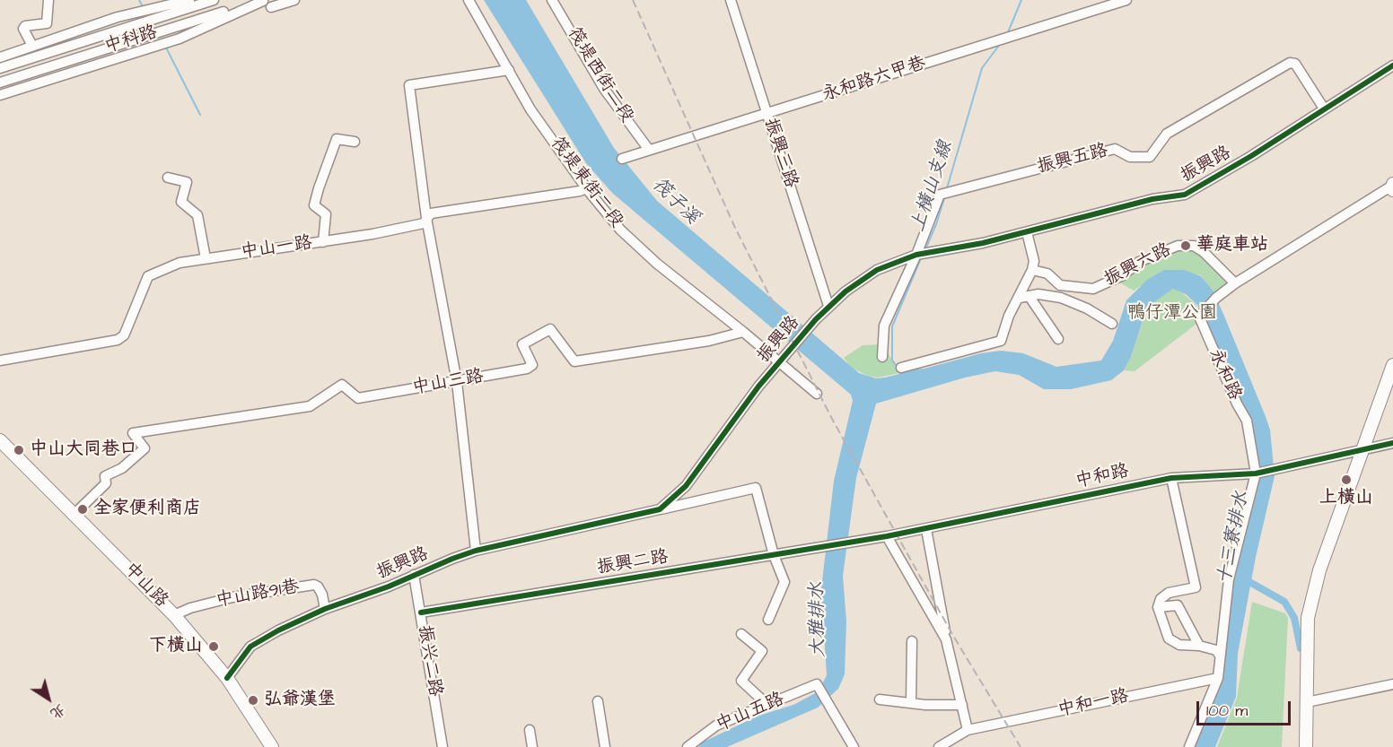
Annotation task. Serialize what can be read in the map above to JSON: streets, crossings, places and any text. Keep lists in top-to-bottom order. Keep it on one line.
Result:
{"streets":{"main road":["永和路","中山路"],"street":["中科路","筏堤西街二段","永和路六甲巷","振興三路","振興五路","振興路","筏堤東街二段","中山一路","振興六路","中山三路","中和路","振興二路","中山路91巷","振兴二路","中和一路","中山五路"]},"crossings":[["筏堤西街二段","永和路六甲巷"],["永和路六甲巷","振興三路"],["振興三路","振興路"],["振興五路","振興路"],["振興路","中山路"],["振興路","中山路91巷"],["振興路","振兴二路"],["筏堤東街二段","中山一路"],["筏堤東街二段","中山三路"],["振興六路","永和路"],["永和路","中和路"],["中山三路","中山路"],["中和路","振興二路"],["振興二路","振兴二路"],["中山路","中山路91巷"]],"water":["上橫山支線","筏子溪","十三寮排水","大雅排水"],"parks":["鴨仔潭公園"],"places":["華庭車站","中山大同巷口","上橫山","全家便利商店","下橫山","弘爺漢堡"],"scale_bar":"100 m","north":"bottom right"}
